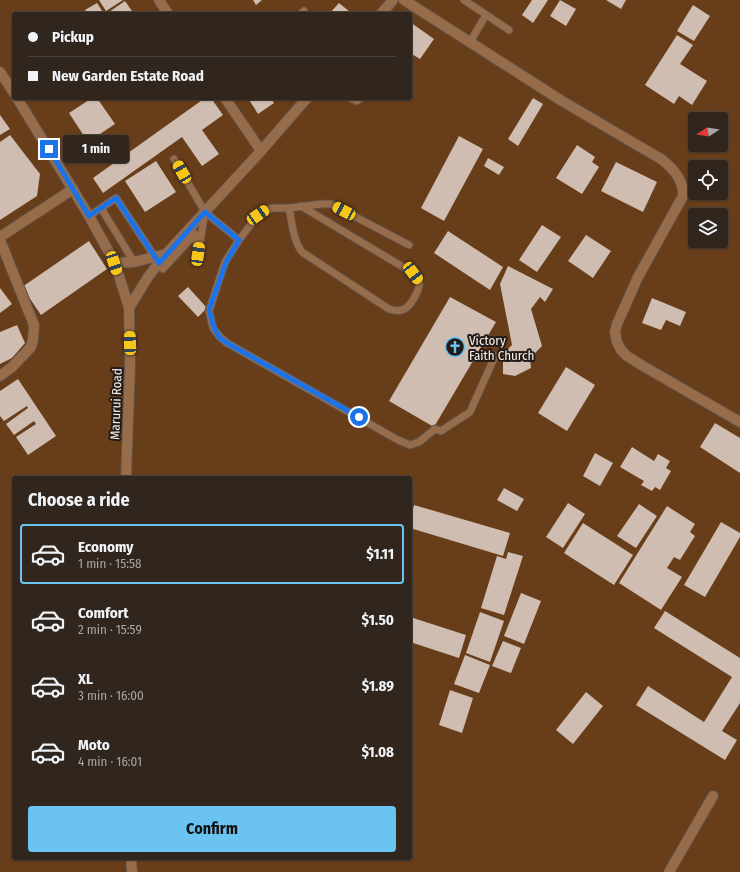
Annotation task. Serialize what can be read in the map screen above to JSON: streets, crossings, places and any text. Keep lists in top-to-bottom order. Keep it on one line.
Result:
{"streets":{"street":["Marurui Road"]},"places":{"church":["Victory Faith Church"]},"north":"left","page":{"banner":["Pickup","New Garden Estate Road"],"bubble":"1 min","heading":"Choose a ride","list":[{"name":"Economy","note":"1 min · 15:58","value":"$1.11"},{"name":"Comfort","note":"2 min · 15:59","value":"$1.50"},{"name":"XL","note":"3 min · 16:00","value":"$1.89"},{"name":"Moto","note":"4 min · 16:01","value":"$1.08"}],"buttons":"Confirm"}}
